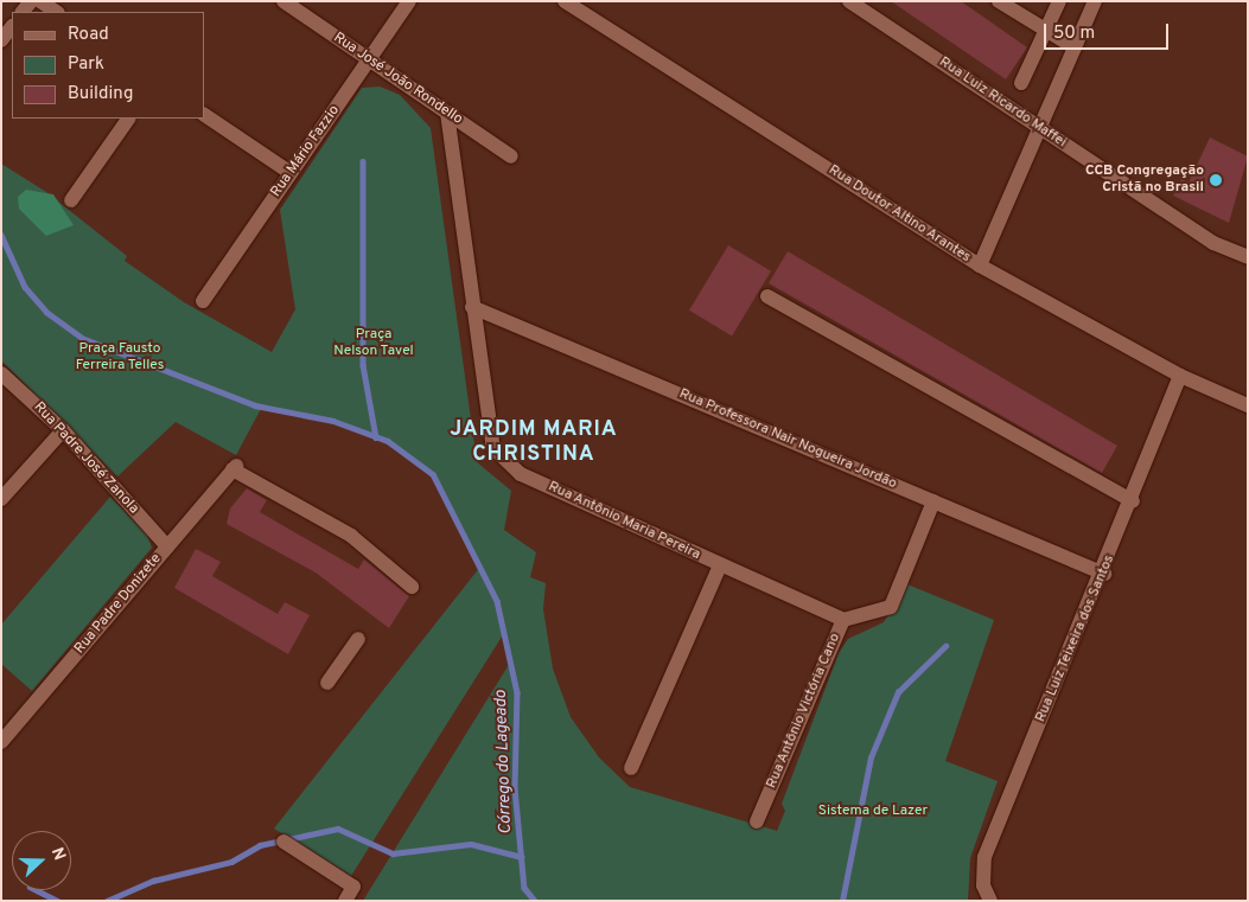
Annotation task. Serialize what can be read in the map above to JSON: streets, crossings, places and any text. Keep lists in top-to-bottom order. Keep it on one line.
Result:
{"streets":{"street":["Rua José João Rondello","Rua Luiz Ricardo Maffei","Rua Mário Fazzio","Rua Doutor Altino Arantes","Rua Professora Nair Nogueira Jordão","Rua Padre José Zanola","Rua Antônio Maria Pereira","Rua Padre Donizete","Rua Luiz Teixeira dos Santos","Rua Antônio Victória Cano"]},"crossings":[["Rua José João Rondello","Rua Mário Fazzio"],["Rua José João Rondello","Rua Antônio Maria Pereira"],["Rua Doutor Altino Arantes","Rua Luiz Teixeira dos Santos"],["Rua Professora Nair Nogueira Jordão","Rua Antônio Maria Pereira"],["Rua Professora Nair Nogueira Jordão","Rua Luiz Teixeira dos Santos"],["Rua Professora Nair Nogueira Jordão","Rua Antônio Victória Cano"],["Rua Padre José Zanola","Rua Padre Donizete"],["Rua Antônio Maria Pereira","Rua Antônio Victória Cano"]],"districts":["JARDIM MARIA CHRISTINA"],"water":["Córrego do Lageado"],"parks":["Praça Nelson Tavel","Praça Fausto Ferreira Telles","Sistema de Lazer"],"places":["CCB Congregação Cristã no Brasil"],"legend":["Road","Park","Building"],"scale_bar":"50 m","north":"right"}
